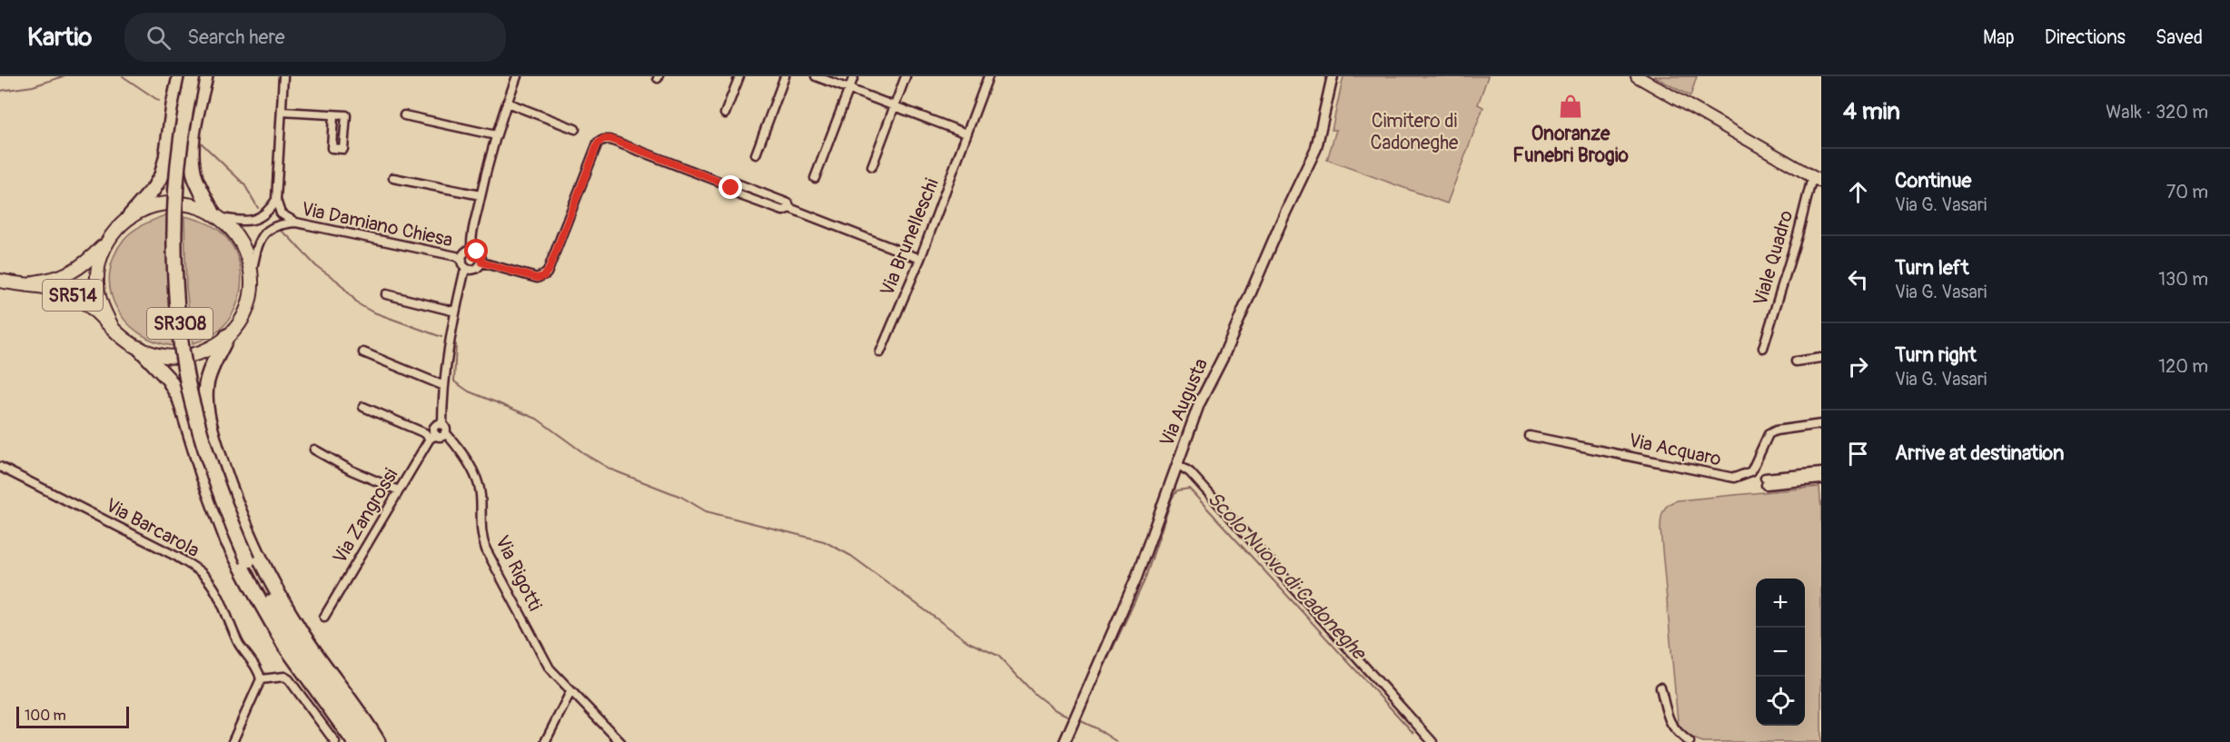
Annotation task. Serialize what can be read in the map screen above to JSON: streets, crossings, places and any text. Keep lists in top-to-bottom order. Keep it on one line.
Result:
{"streets":{"highway":["SR308"],"main road":["SR514"],"street":["Via Damiano Chiesa","Via Brunelleschi","Viale Quadro","Via Augusta","Via Acquaro","Via Zangrossi","Via Barcarola","Via Rigotti"]},"crossings":[["Via Damiano Chiesa","SR514"]],"water":["Scolo Nuovo di Cadoneghe"],"parks":["Cimitero di Cadoneghe"],"places":{"shop":["Onoranze Funebri Brogio"]},"scale_bar":"100 m","page":{"header":"Kartio","search":"Search here","nav":["Map","Directions","Saved"],"heading":["4 min","Walk · 320 m"],"list":[["Continue","Via G. Vasari","70 m"],["Turn left","Via G. Vasari","130 m"],["Turn right","Via G. Vasari","120 m"],"Arrive at destination"],"map_buttons":["+","−"],"scale":"100 m"}}
